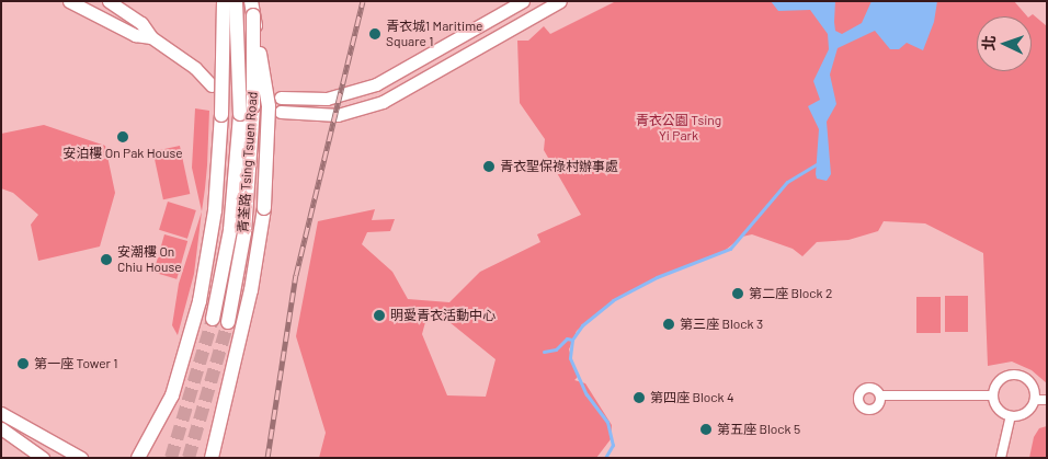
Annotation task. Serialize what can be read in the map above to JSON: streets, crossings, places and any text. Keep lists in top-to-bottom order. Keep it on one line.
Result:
{"streets":{"main road":["青荃路 Tsing Tsuen Road"]},"parks":["青衣公園 Tsing Yi Park"],"places":["青衣城1 Maritime Square 1","安泊樓 On Pak House","青衣聖保祿村辦事處","安潮樓 On Chiu House","第二座 Block 2","明愛青衣活動中心","第三座 Block 3","第一座 Tower 1","第四座 Block 4","第五座 Block 5"],"north":"left"}
